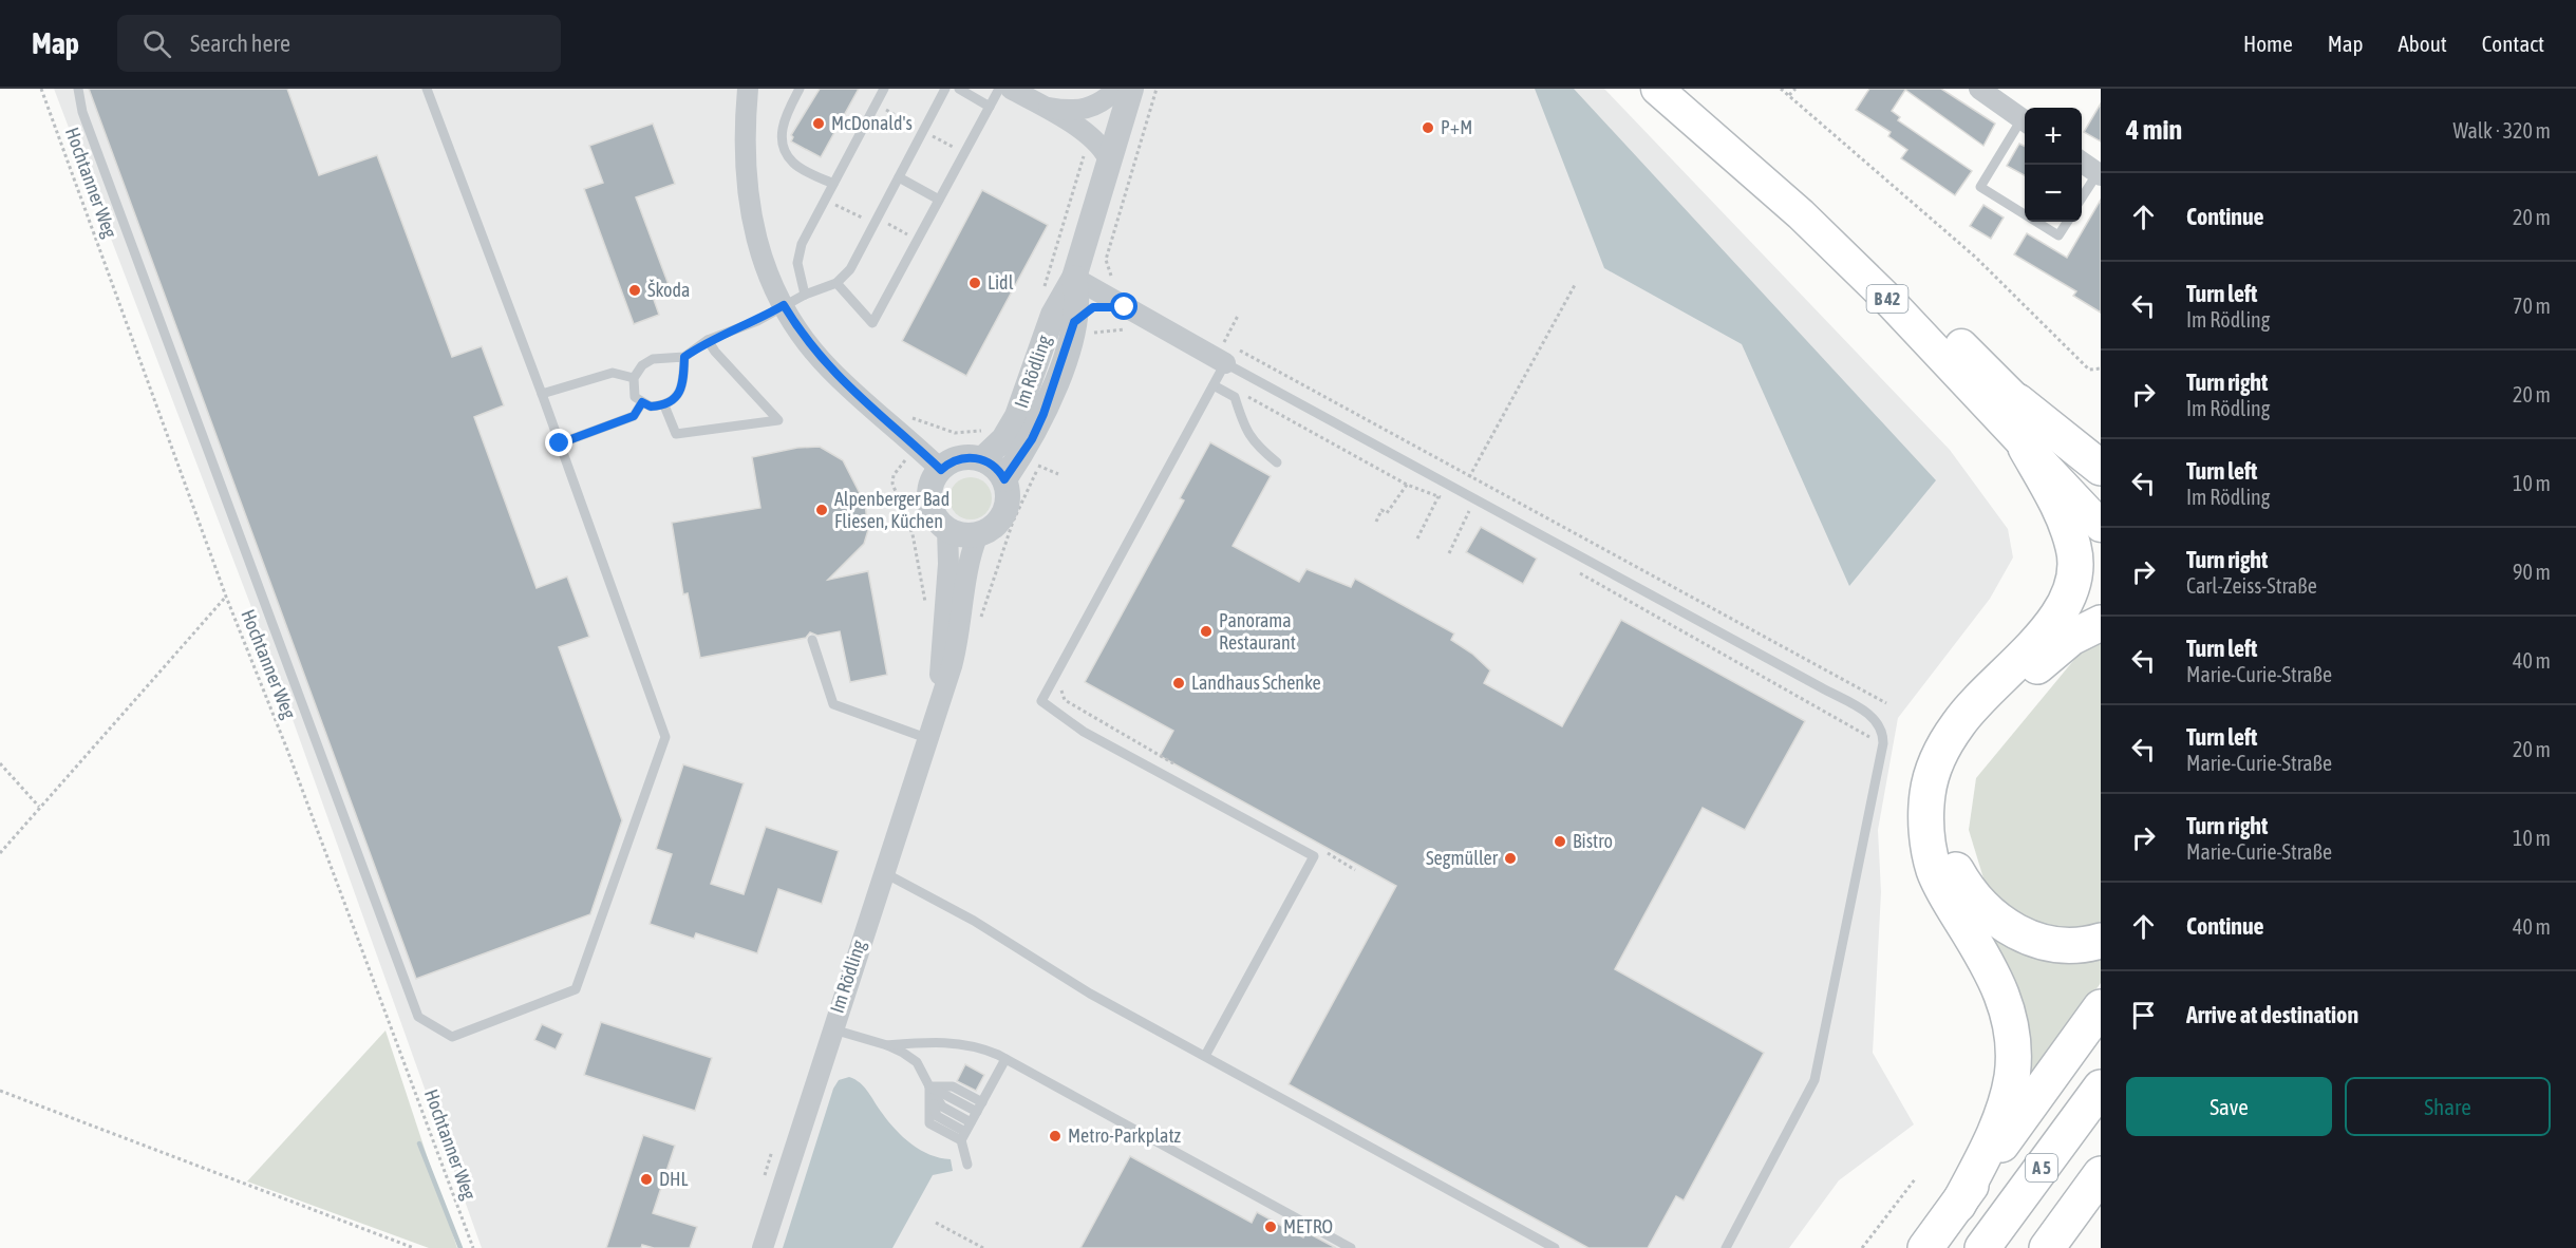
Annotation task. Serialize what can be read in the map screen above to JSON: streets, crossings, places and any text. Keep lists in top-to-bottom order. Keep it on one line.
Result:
{"streets":{"highway":["A 5"],"main road":["B 42"],"street":["Im Rödling"],"path":["Hochtanner Weg"]},"places":["McDonald's","P+M","Lidl","Škoda","Alpenberger Bad Fliesen, Küchen","Panorama Restaurant","Landhaus Schenke","Bistro","Segmüller","Metro-Parkplatz","DHL","METRO"],"page":{"header":"Map","search":"Search here","nav":["Home","Map","About","Contact"],"heading":["4 min","Walk · 320 m"],"map_buttons":["+","−"],"list":[["Continue","20 m"],["Turn left","Im Rödling","70 m"],["Turn right","Im Rödling","20 m"],["Turn left","Im Rödling","10 m"],["Turn right","Carl-Zeiss-Straße","90 m"],["Turn left","Marie-Curie-Straße","40 m"],["Turn left","Marie-Curie-Straße","20 m"],["Turn right","Marie-Curie-Straße","10 m"],["Continue","40 m"],"Arrive at destination"],"buttons":["Save","Share"]}}
